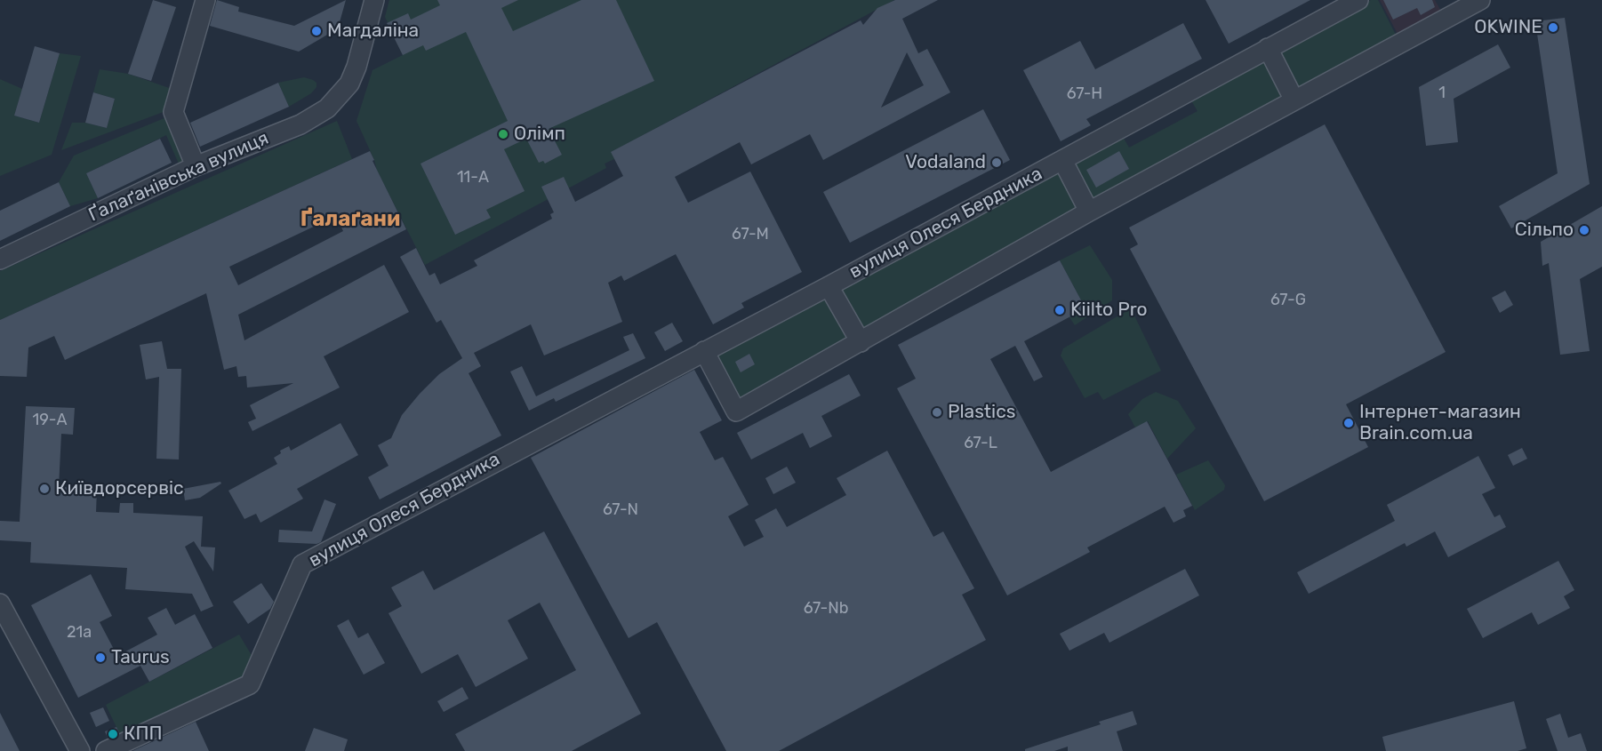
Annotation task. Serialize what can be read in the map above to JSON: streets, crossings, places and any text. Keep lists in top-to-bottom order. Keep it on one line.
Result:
{"streets":{"street":["Ґалаґанівська вулиця","вулиця Олеся Бердника"]},"districts":["Ґалаґани"],"places":["OKWINE","Магдаліна","Олімп","Vodaland","Сільпо","Kiilto Pro","Plastics","Інтернет-магазин Brain.com.ua","Київдорсервіс","Taurus","КПП"],"house_numbers":["1","67-Н","11-А","67-М","67-G","19-А","67-L","67-N","67-Nb","21а"]}
